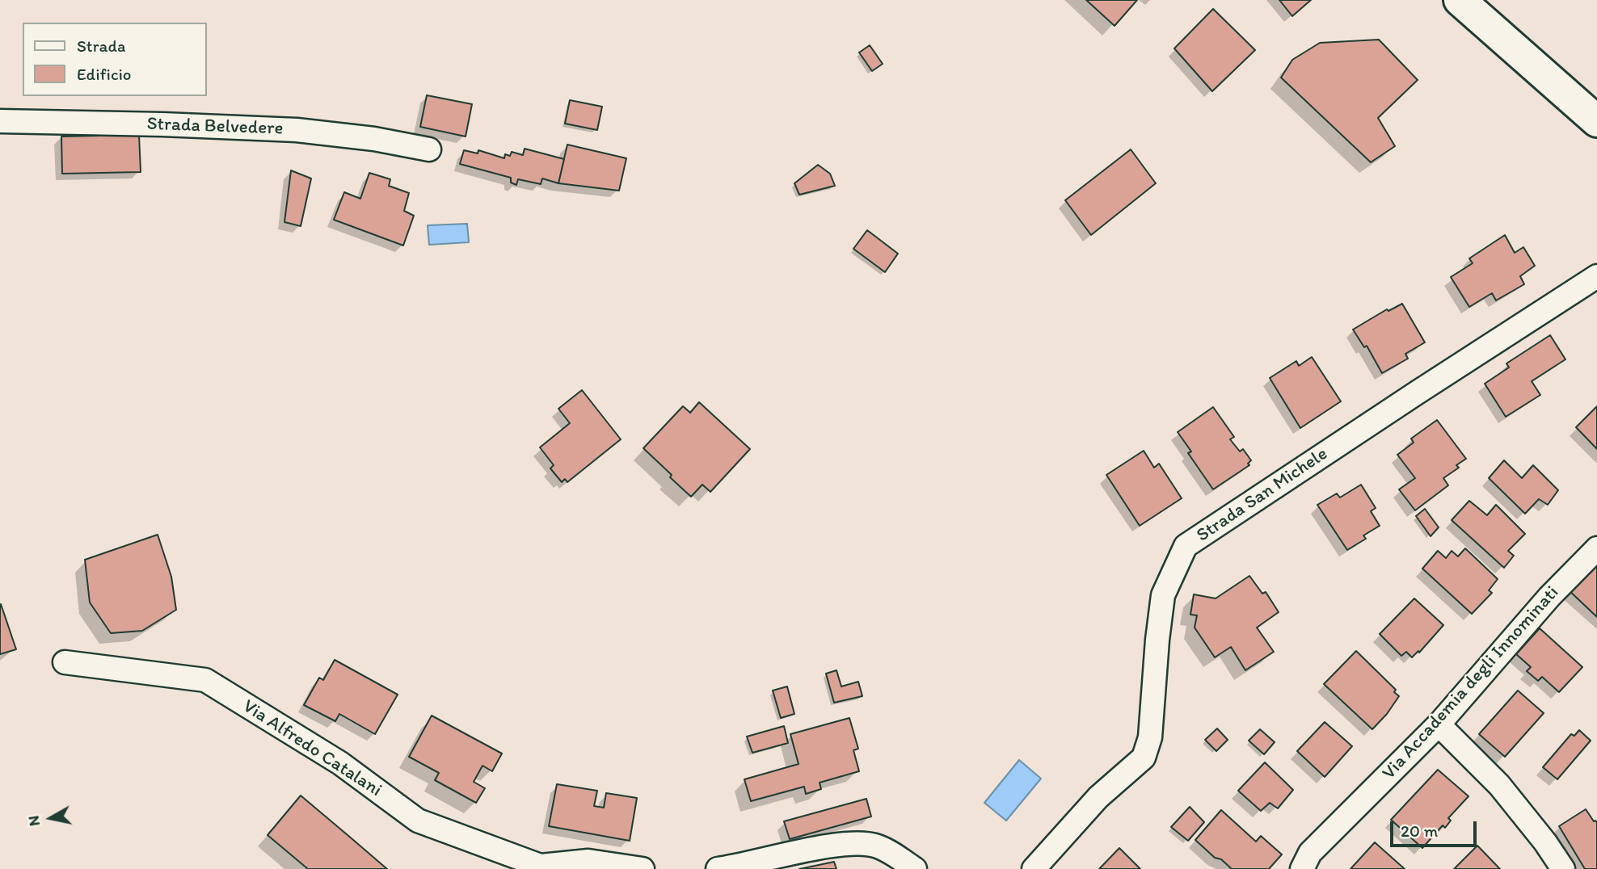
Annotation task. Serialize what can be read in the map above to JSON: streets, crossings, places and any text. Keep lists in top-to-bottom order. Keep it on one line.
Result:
{"streets":{"street":["Strada Belvedere","Strada San Michele","Via Accademia degli Innominati","Via Alfredo Catalani"]},"legend":["Strada","Edificio"],"scale_bar":"20 m","north":"left"}
